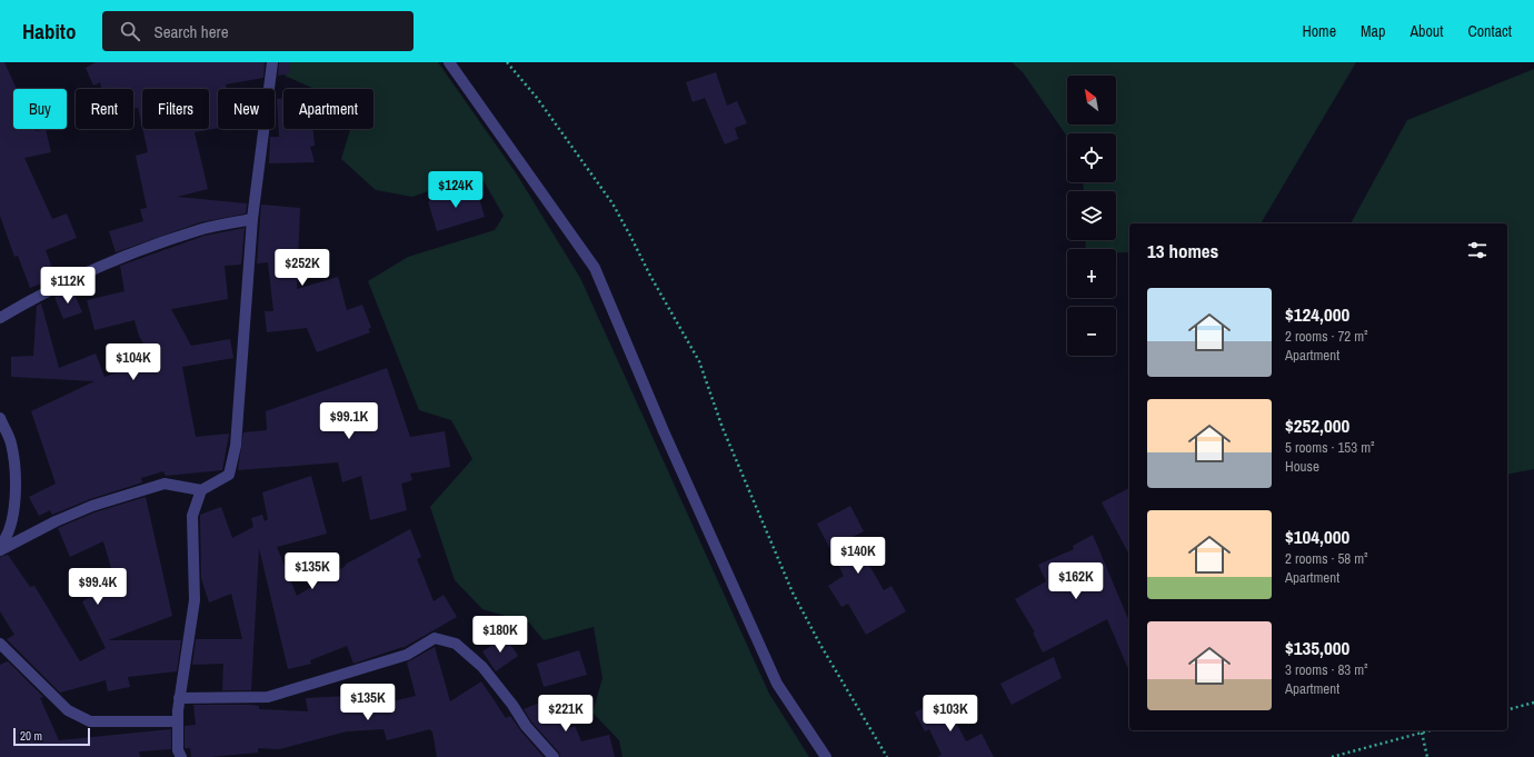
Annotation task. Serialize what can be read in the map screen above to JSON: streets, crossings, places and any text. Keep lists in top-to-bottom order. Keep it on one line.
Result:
{"scale_bar":"20 m","north":"top left","page":{"header":"Habito","search":"Search here","nav":["Home","Map","About","Contact"],"map_buttons":["+","−"],"chip":["Buy","Rent","Filters","New","Apartment"],"price":["$124K","$252K","$112K","$104K","$99.1K","$140K","$135K","$162K","$99.4K","$180K","$135K","$221K","$103K"],"heading":"13 homes","list":[{"name":"$124,000","note":"2 rooms · 72 m² · Apartment"},{"name":"$252,000","note":"5 rooms · 153 m² · House"},{"name":"$104,000","note":"2 rooms · 58 m² · Apartment"},{"name":"$135,000","note":"3 rooms · 83 m² · Apartment"}],"scale":"20 m"}}
